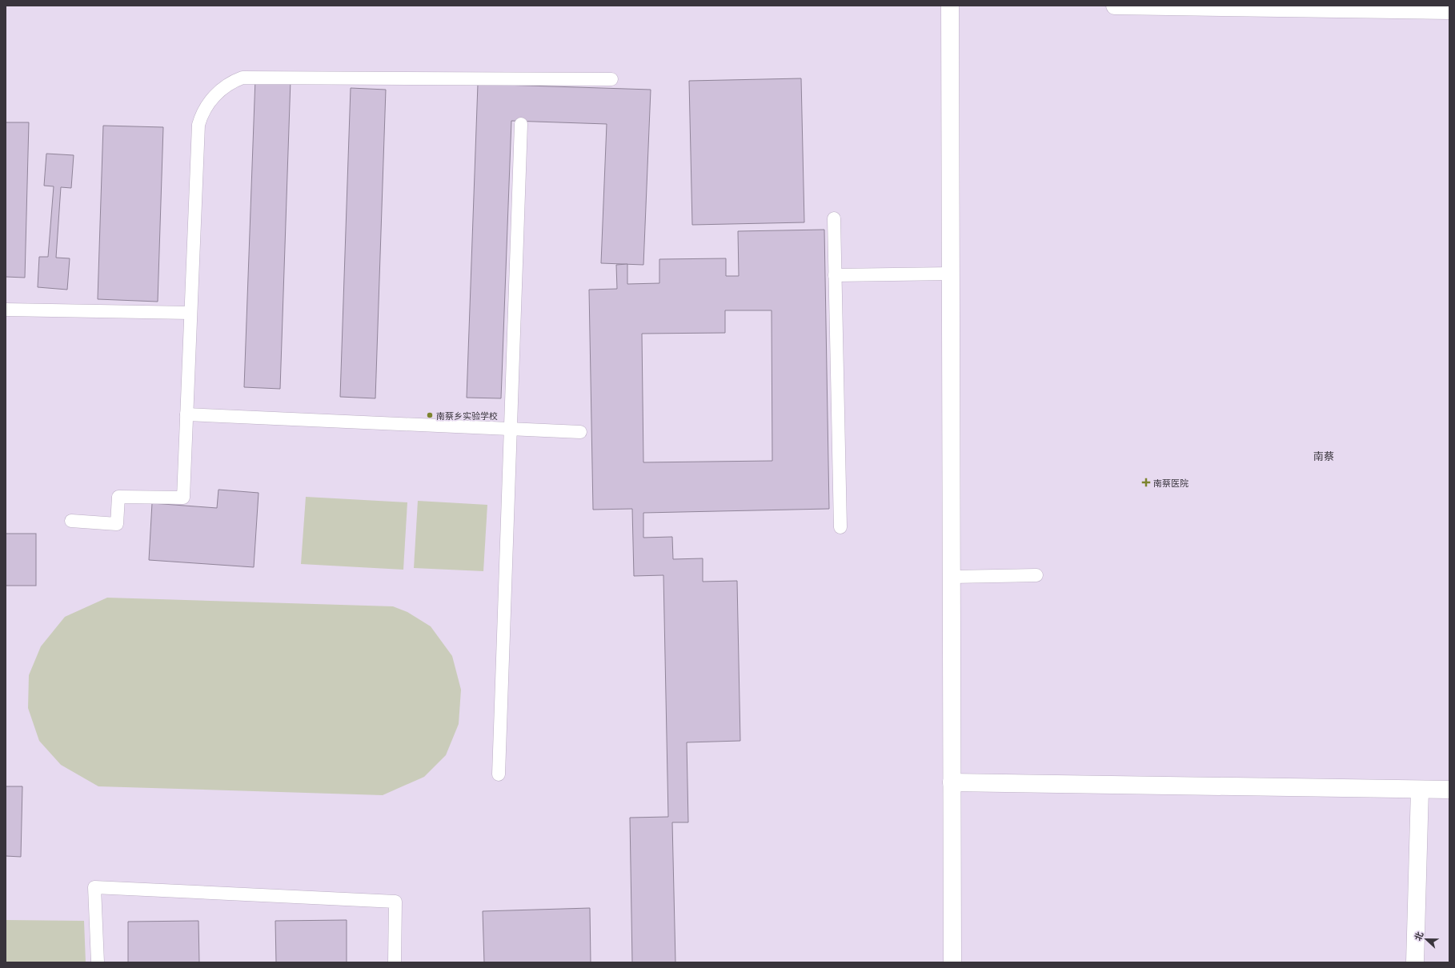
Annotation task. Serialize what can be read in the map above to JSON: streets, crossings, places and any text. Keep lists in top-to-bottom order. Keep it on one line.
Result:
{"districts":["南蔡"],"places":{"other":["南蔡乡实验学校"],"health":["南蔡医院"]},"north":"left"}
